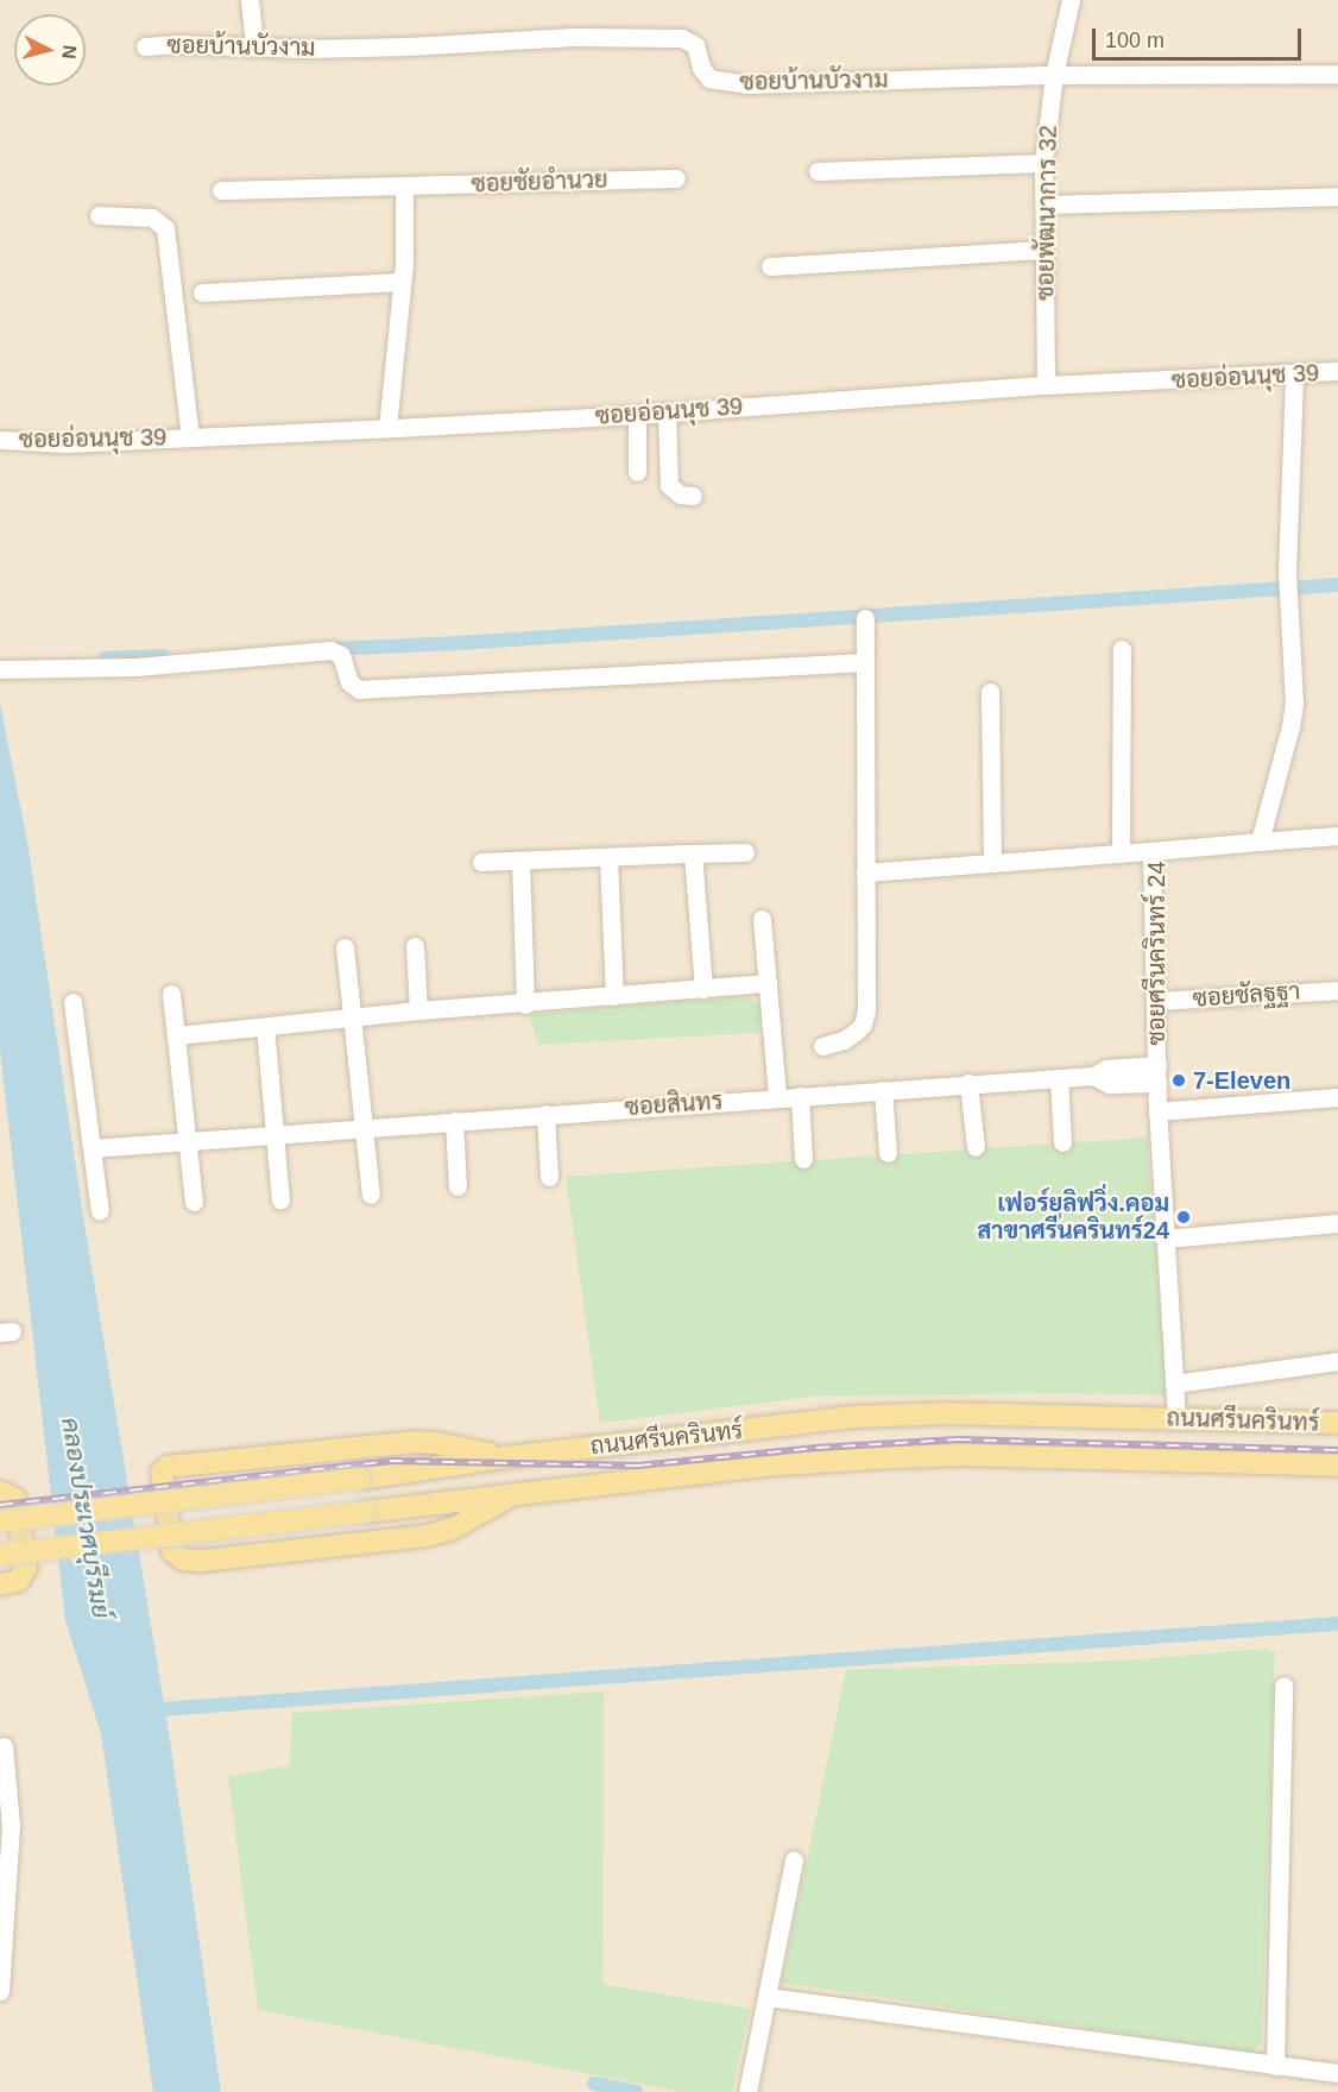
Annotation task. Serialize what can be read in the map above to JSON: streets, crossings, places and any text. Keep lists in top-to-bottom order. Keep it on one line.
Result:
{"streets":{"main road":["ถนนศรีนครินทร์"],"street":["ซอยบ้านบัวงาม","ซอยชัยอำนวย","ซอยพัฒนาการ 32","ซอยอ่อนนุช 39","ซอยศรีนครินทร์ 24","ซอยชัลฐฐา","ซอยสินทร"]},"crossings":[["ซอยบ้านบัวงาม","ซอยพัฒนาการ 32"],["ซอยพัฒนาการ 32","ซอยอ่อนนุช 39"],["ซอยศรีนครินทร์ 24","ซอยชัลฐฐา"],["ซอยศรีนครินทร์ 24","ซอยสินทร"],["ซอยศรีนครินทร์ 24","ถนนศรีนครินทร์"]],"water":["คลองประเวศบุรีรมย์"],"places":["7-Eleven","เฟอร์ยูลิฟวิ่ง.คอม สาขาศรีนครินทร์24"],"scale_bar":"100 m","north":"right"}
